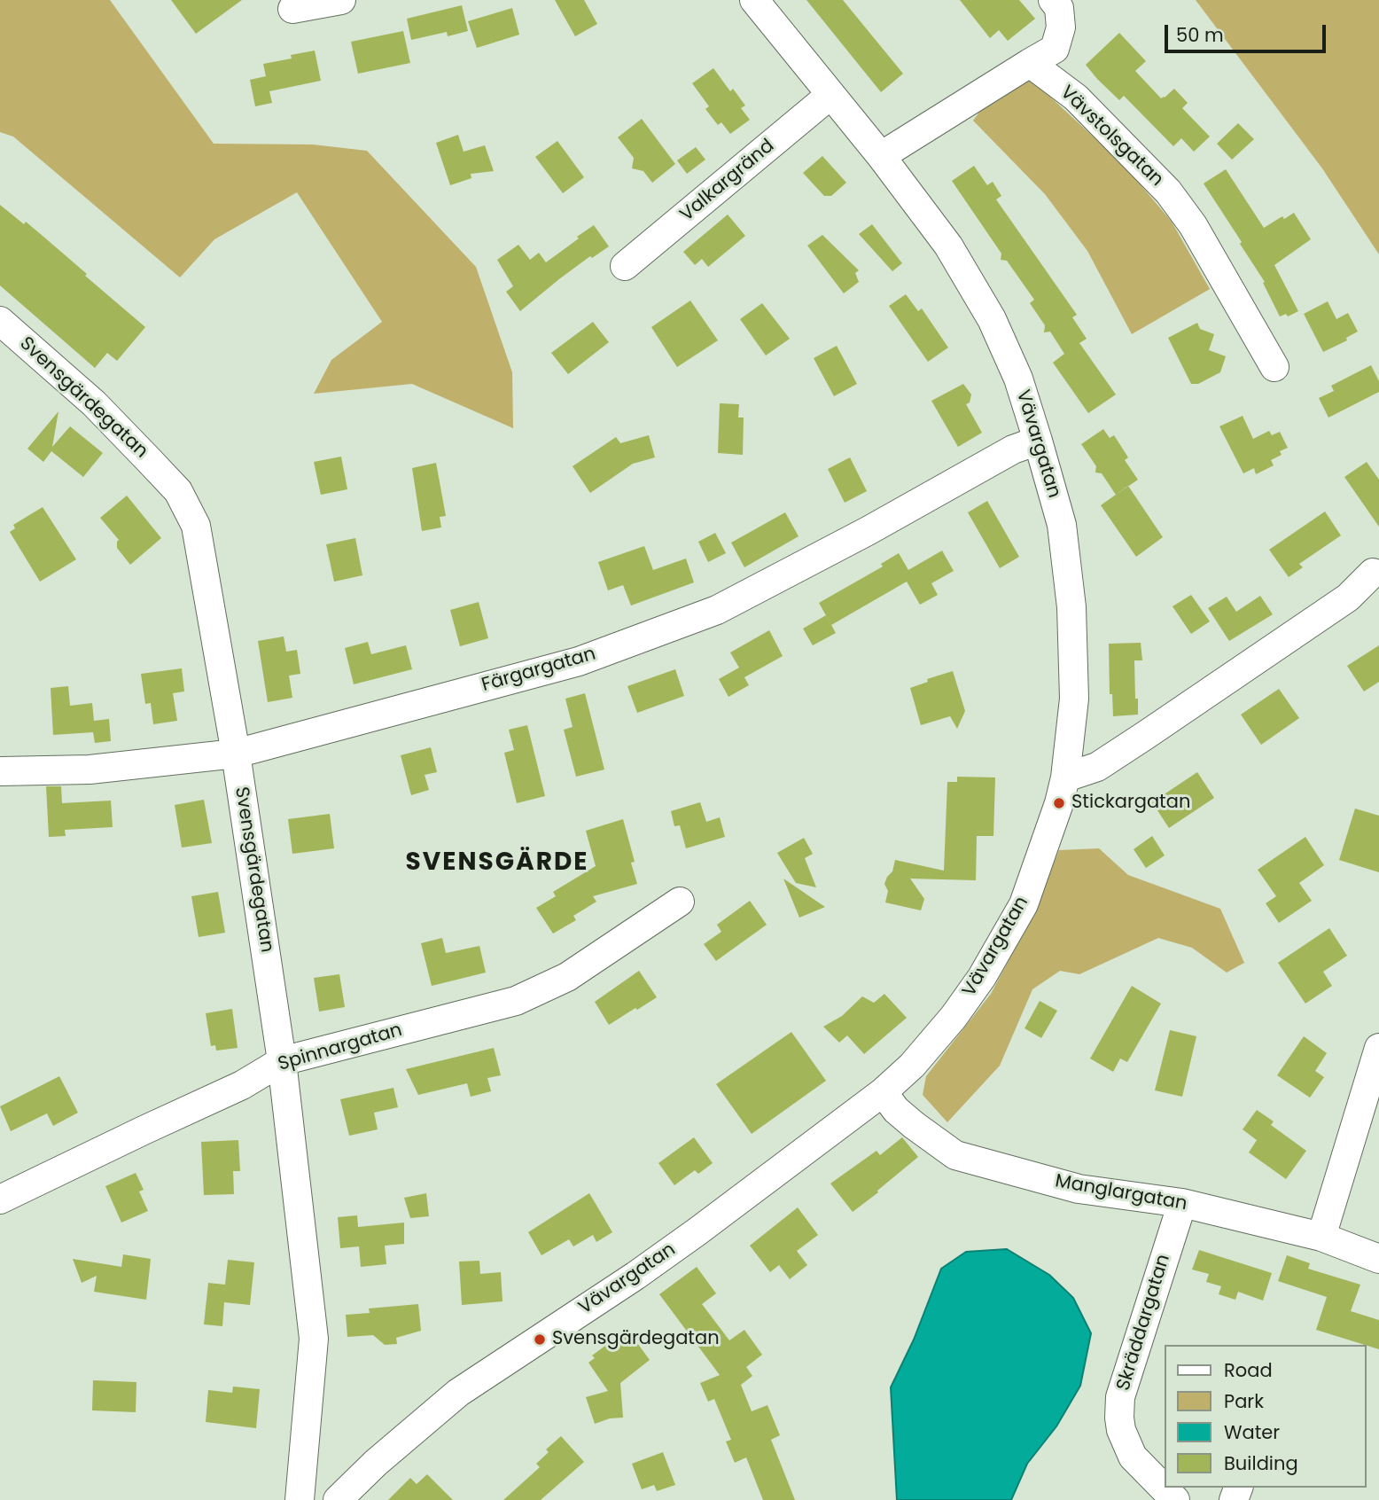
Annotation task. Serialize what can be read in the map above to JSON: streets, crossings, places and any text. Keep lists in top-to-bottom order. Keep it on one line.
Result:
{"streets":{"street":["Vävstolsgatan","Valkargränd","Svensgärdegatan","Vävargatan","Färgargatan","Spinnargatan","Manglargatan","Skräddargatan"]},"crossings":[["Valkargränd","Vävargatan"],["Svensgärdegatan","Färgargatan"],["Svensgärdegatan","Spinnargatan"],["Vävargatan","Färgargatan"],["Vävargatan","Manglargatan"],["Manglargatan","Skräddargatan"]],"districts":["SVENSGÄRDE"],"places":["Stickargatan","Svensgärdegatan"],"legend":["Road","Park","Water","Building"],"scale_bar":"50 m"}
